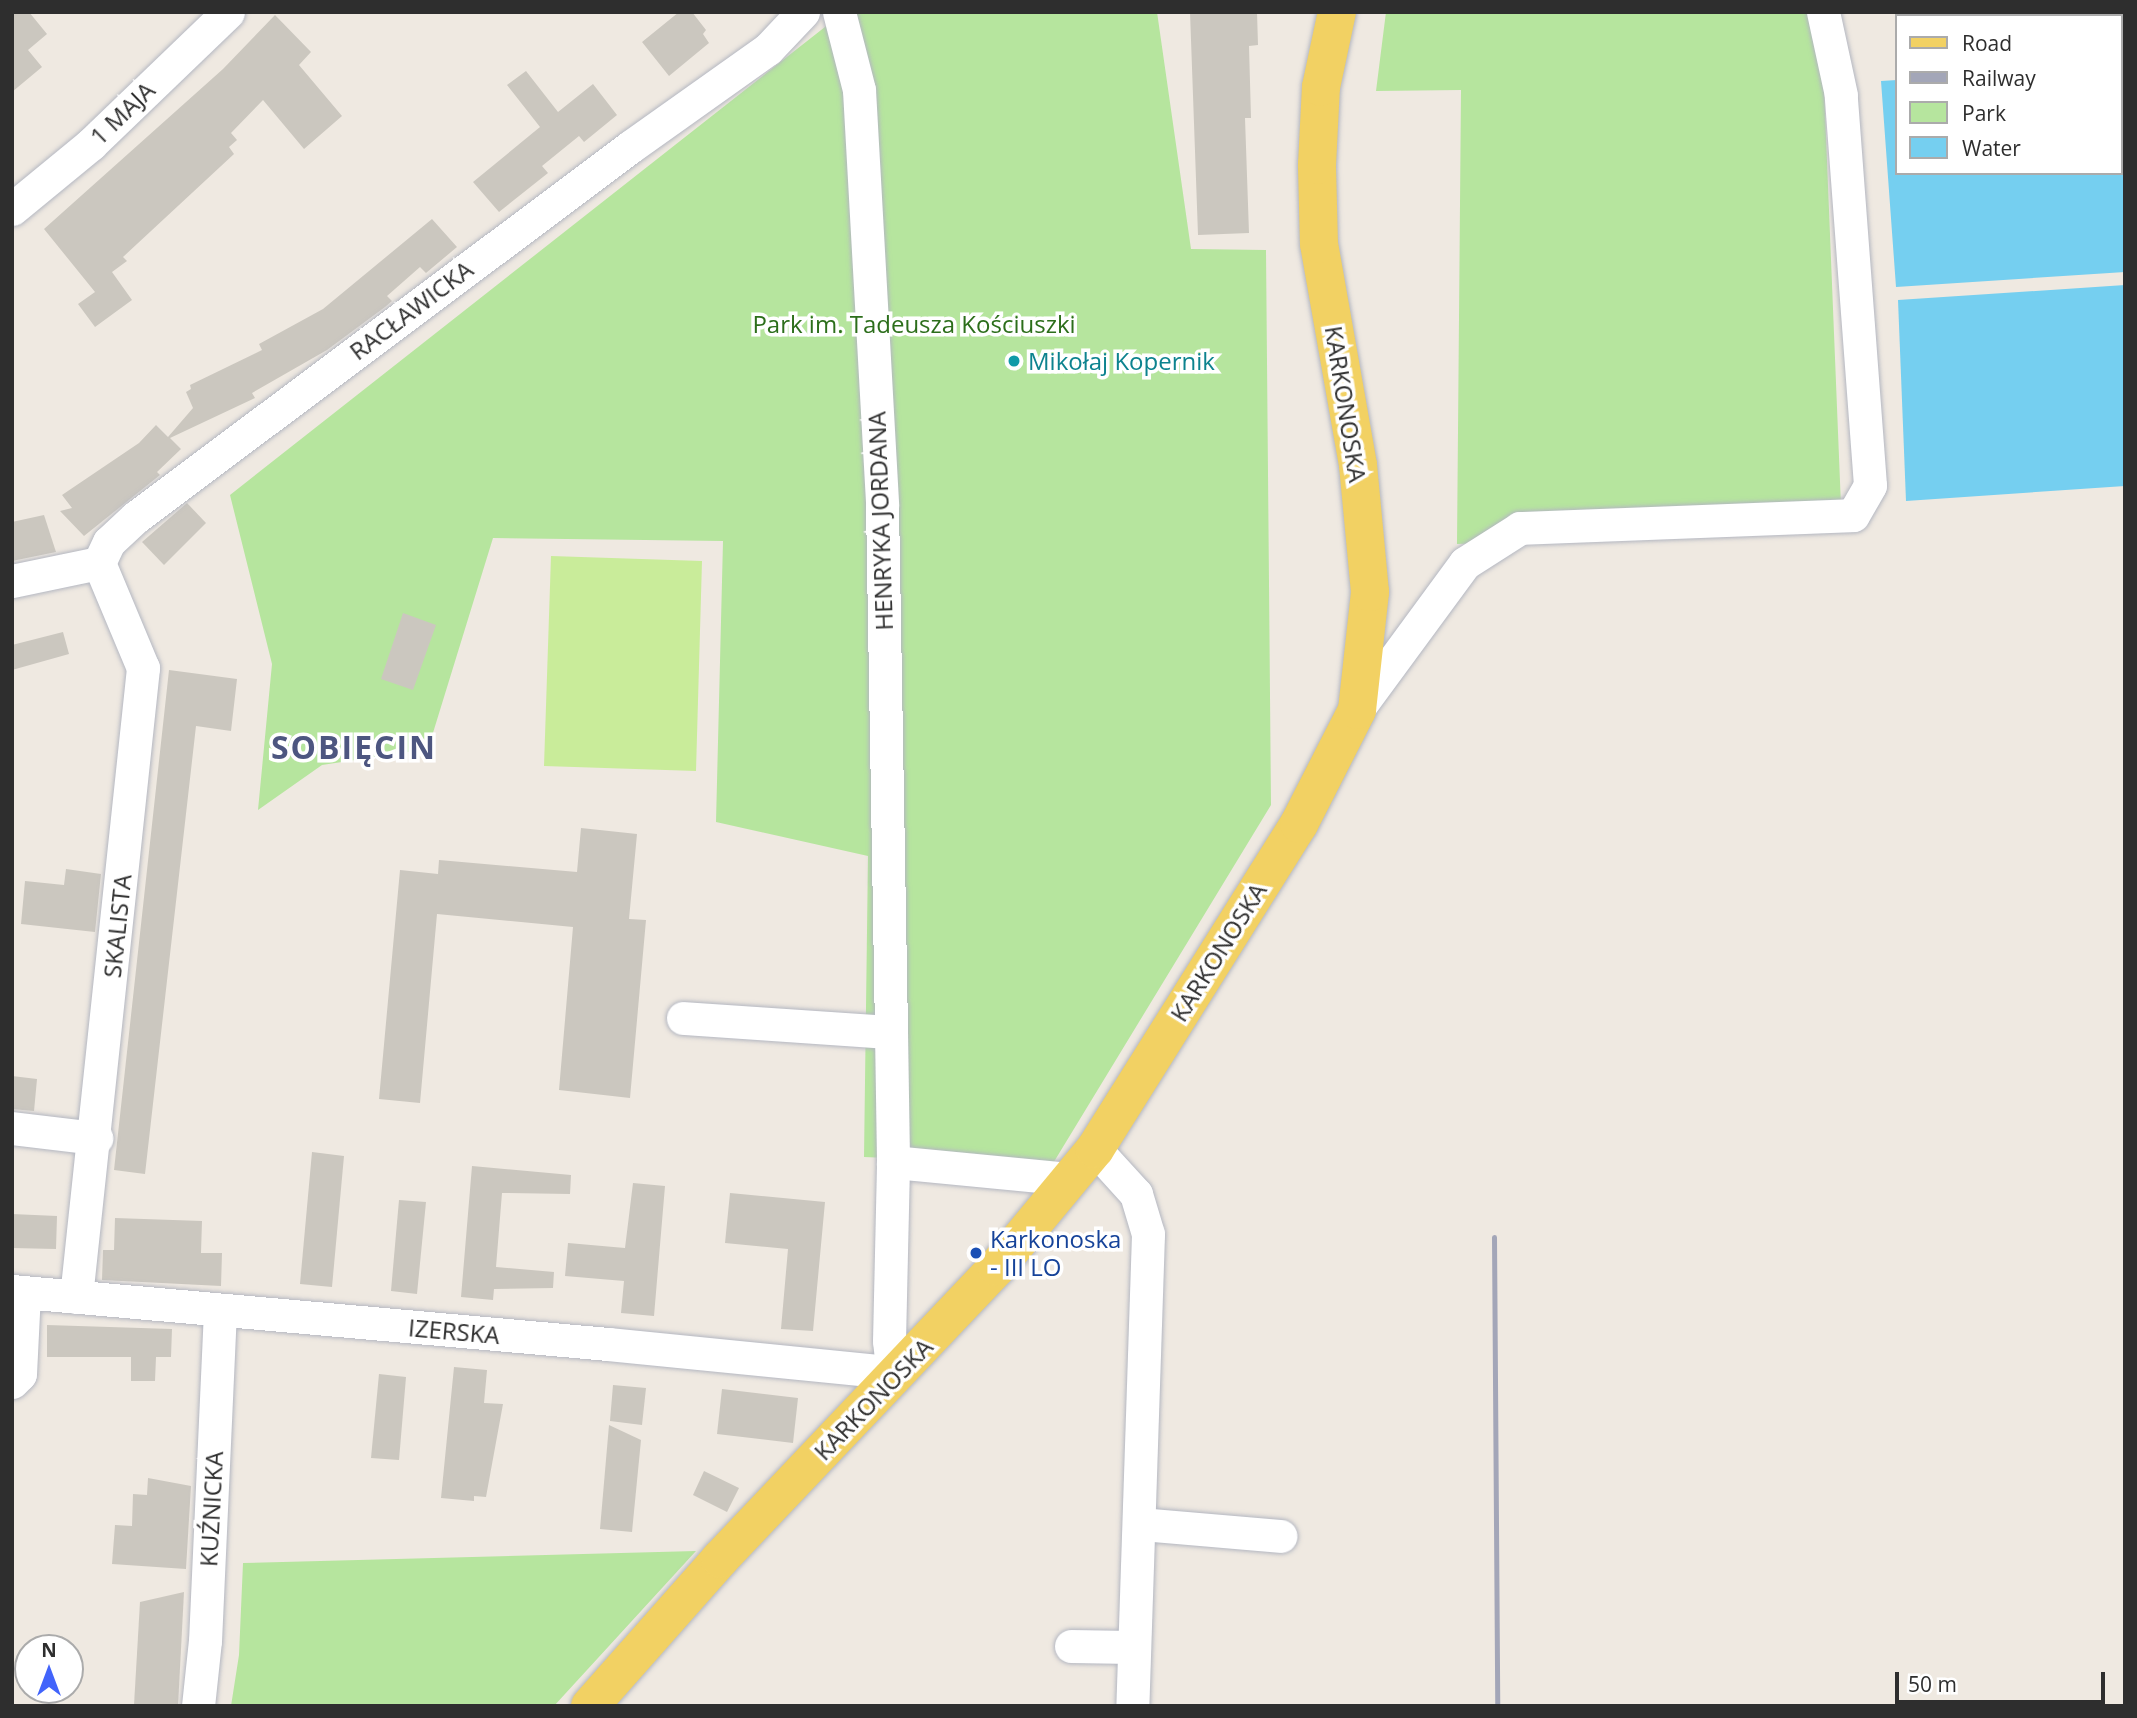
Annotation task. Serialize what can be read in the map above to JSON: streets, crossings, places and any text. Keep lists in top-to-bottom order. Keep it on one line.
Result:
{"streets":{"main road":["KARKONOSKA"],"street":["1 MAJA","RACŁAWICKA","HENRYKA JORDANA","SKALISTA","IZERSKA","KUŹNICKA"]},"crossings":[["RACŁAWICKA","SKALISTA"],["KARKONOSKA","HENRYKA JORDANA"],["KARKONOSKA","IZERSKA"],["HENRYKA JORDANA","IZERSKA"],["SKALISTA","IZERSKA"],["IZERSKA","KUŹNICKA"]],"districts":["SOBIĘCIN"],"parks":["Park im. Tadeusza Kościuszki"],"places":["Mikołaj Kopernik","Karkonoska - III LO"],"legend":["Road","Railway","Park","Water"],"scale_bar":"50 m","north":"top"}
